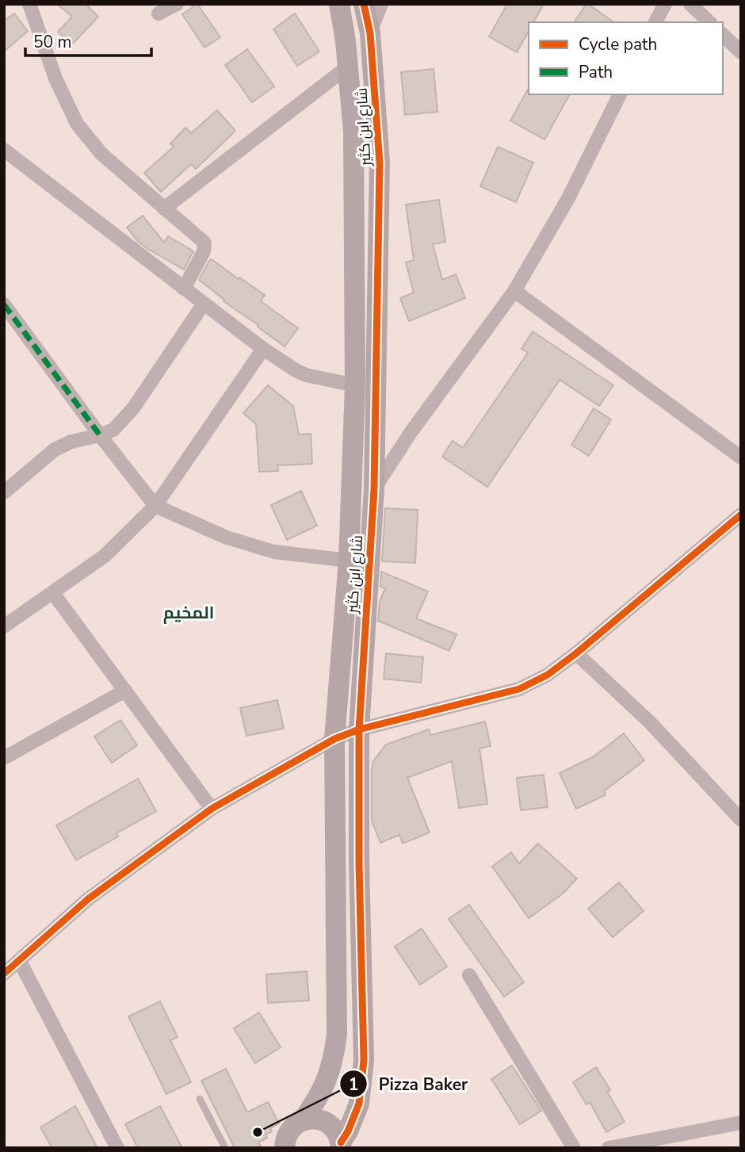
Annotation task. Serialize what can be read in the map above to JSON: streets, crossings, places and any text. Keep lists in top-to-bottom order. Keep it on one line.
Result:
{"streets":{"street":["شارع ابن كثير"]},"districts":["المخيم"],"places":["Pizza Baker"],"legend":["Cycle path","Path"],"scale_bar":"50 m"}
